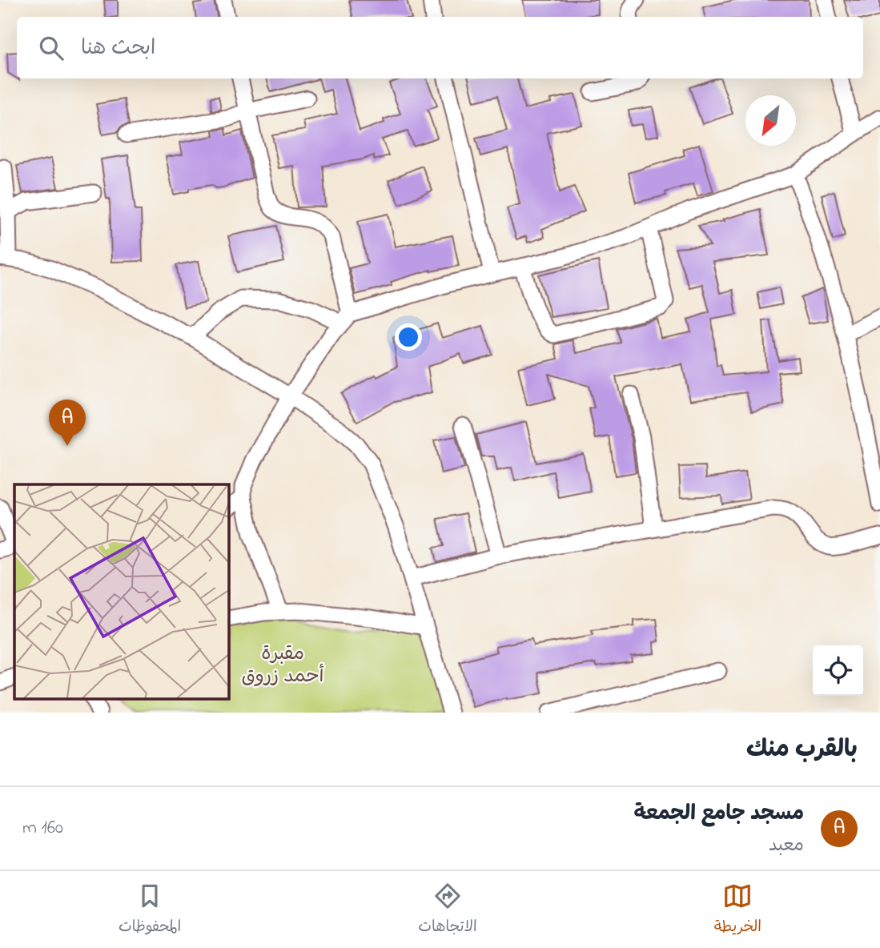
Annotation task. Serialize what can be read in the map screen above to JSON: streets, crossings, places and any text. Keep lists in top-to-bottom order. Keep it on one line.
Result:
{"parks":["مقبرة أحمد زروق"],"north":"bottom left","page":{"search":"ابحث هنا","pins":"A","heading":"بالقرب منك","list":[{"mark":"A","name":"مسجد جامع الجمعة","note":"معبد","value":"160 m"}],"nav":["الخريطة","الاتجاهات","المحفوظات"]}}
